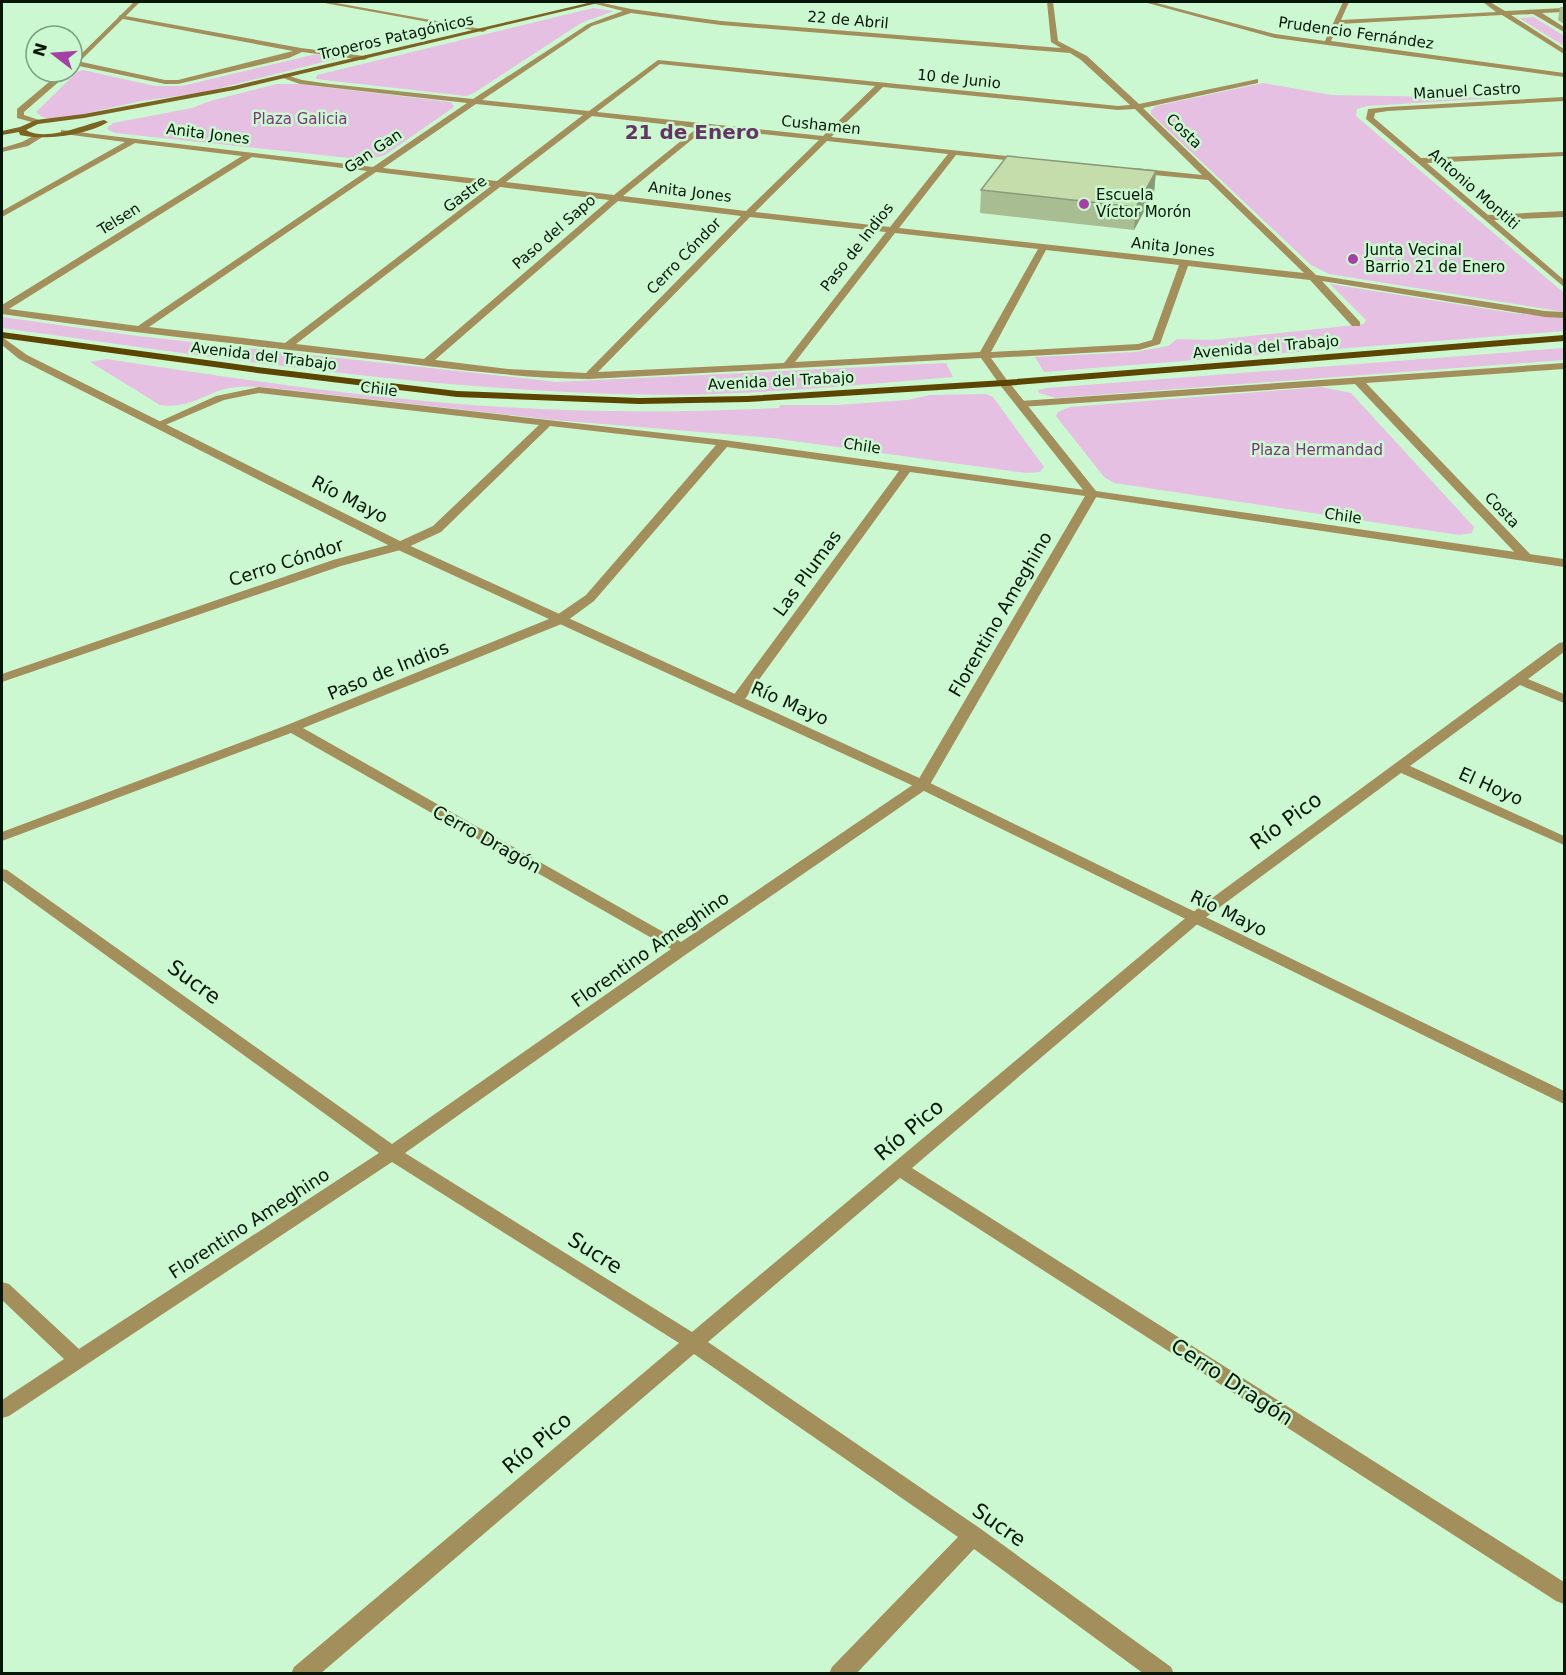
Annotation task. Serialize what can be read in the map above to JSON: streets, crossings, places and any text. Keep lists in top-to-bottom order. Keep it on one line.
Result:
{"streets":{"main road":["Troperos Patagónicos","Avenida del Trabajo"],"street":["22 de Abril","Prudencio Fernández","10 de Junio","Manuel Castro","Cushamen","Costa","Anita Jones","Gan Gan","Antonio Montiti","Gastre","Telsen","Paso del Sapo","Paso de Indios","Cerro Cóndor","Chile","Río Mayo","Las Plumas","Florentino Ameghino","El Hoyo","Río Pico","Cerro Dragón","Sucre"]},"crossings":[["22 de Abril","Troperos Patagónicos"],["22 de Abril","Costa"],["22 de Abril","Gan Gan"],["Troperos Patagónicos","Cushamen"],["Troperos Patagónicos","Anita Jones"],["10 de Junio","Costa"],["10 de Junio","Gastre"],["10 de Junio","Cerro Cóndor"],["Manuel Castro","Antonio Montiti"],["Cushamen","Gan Gan"],["Cushamen","Gastre"],["Cushamen","Paso del Sapo"],["Cushamen","Paso de Indios"],["Cushamen","Cerro Cóndor"],["Costa","Anita Jones"],["Costa","Chile"],["Anita Jones","Gan Gan"],["Anita Jones","Gastre"],["Anita Jones","Telsen"],["Anita Jones","Paso del Sapo"],["Anita Jones","Paso de Indios"],["Anita Jones","Cerro Cóndor"],["Anita Jones","Avenida del Trabajo"],["Gan Gan","Avenida del Trabajo"],["Gastre","Avenida del Trabajo"],["Telsen","Avenida del Trabajo"],["Paso del Sapo","Avenida del Trabajo"],["Paso de Indios","Avenida del Trabajo"],["Paso de Indios","Chile"],["Paso de Indios","Río Mayo"],["Paso de Indios","Cerro Dragón"],["Cerro Cóndor","Avenida del Trabajo"],["Cerro Cóndor","Chile"],["Cerro Cóndor","Río Mayo"],["Chile","Río Mayo"],["Chile","Las Plumas"],["Chile","Florentino Ameghino"],["Río Mayo","Las Plumas"],["Río Mayo","Florentino Ameghino"],["Río Mayo","Río Pico"],["Florentino Ameghino","Cerro Dragón"],["Florentino Ameghino","Sucre"],["El Hoyo","Río Pico"],["Río Pico","Cerro Dragón"],["Río Pico","Sucre"]],"districts":["21 de Enero"],"parks":["Plaza Galicia","Plaza Hermandad"],"places":["Escuela Víctor Morón","Junta Vecinal Barrio 21 de Enero"],"north":"left"}
